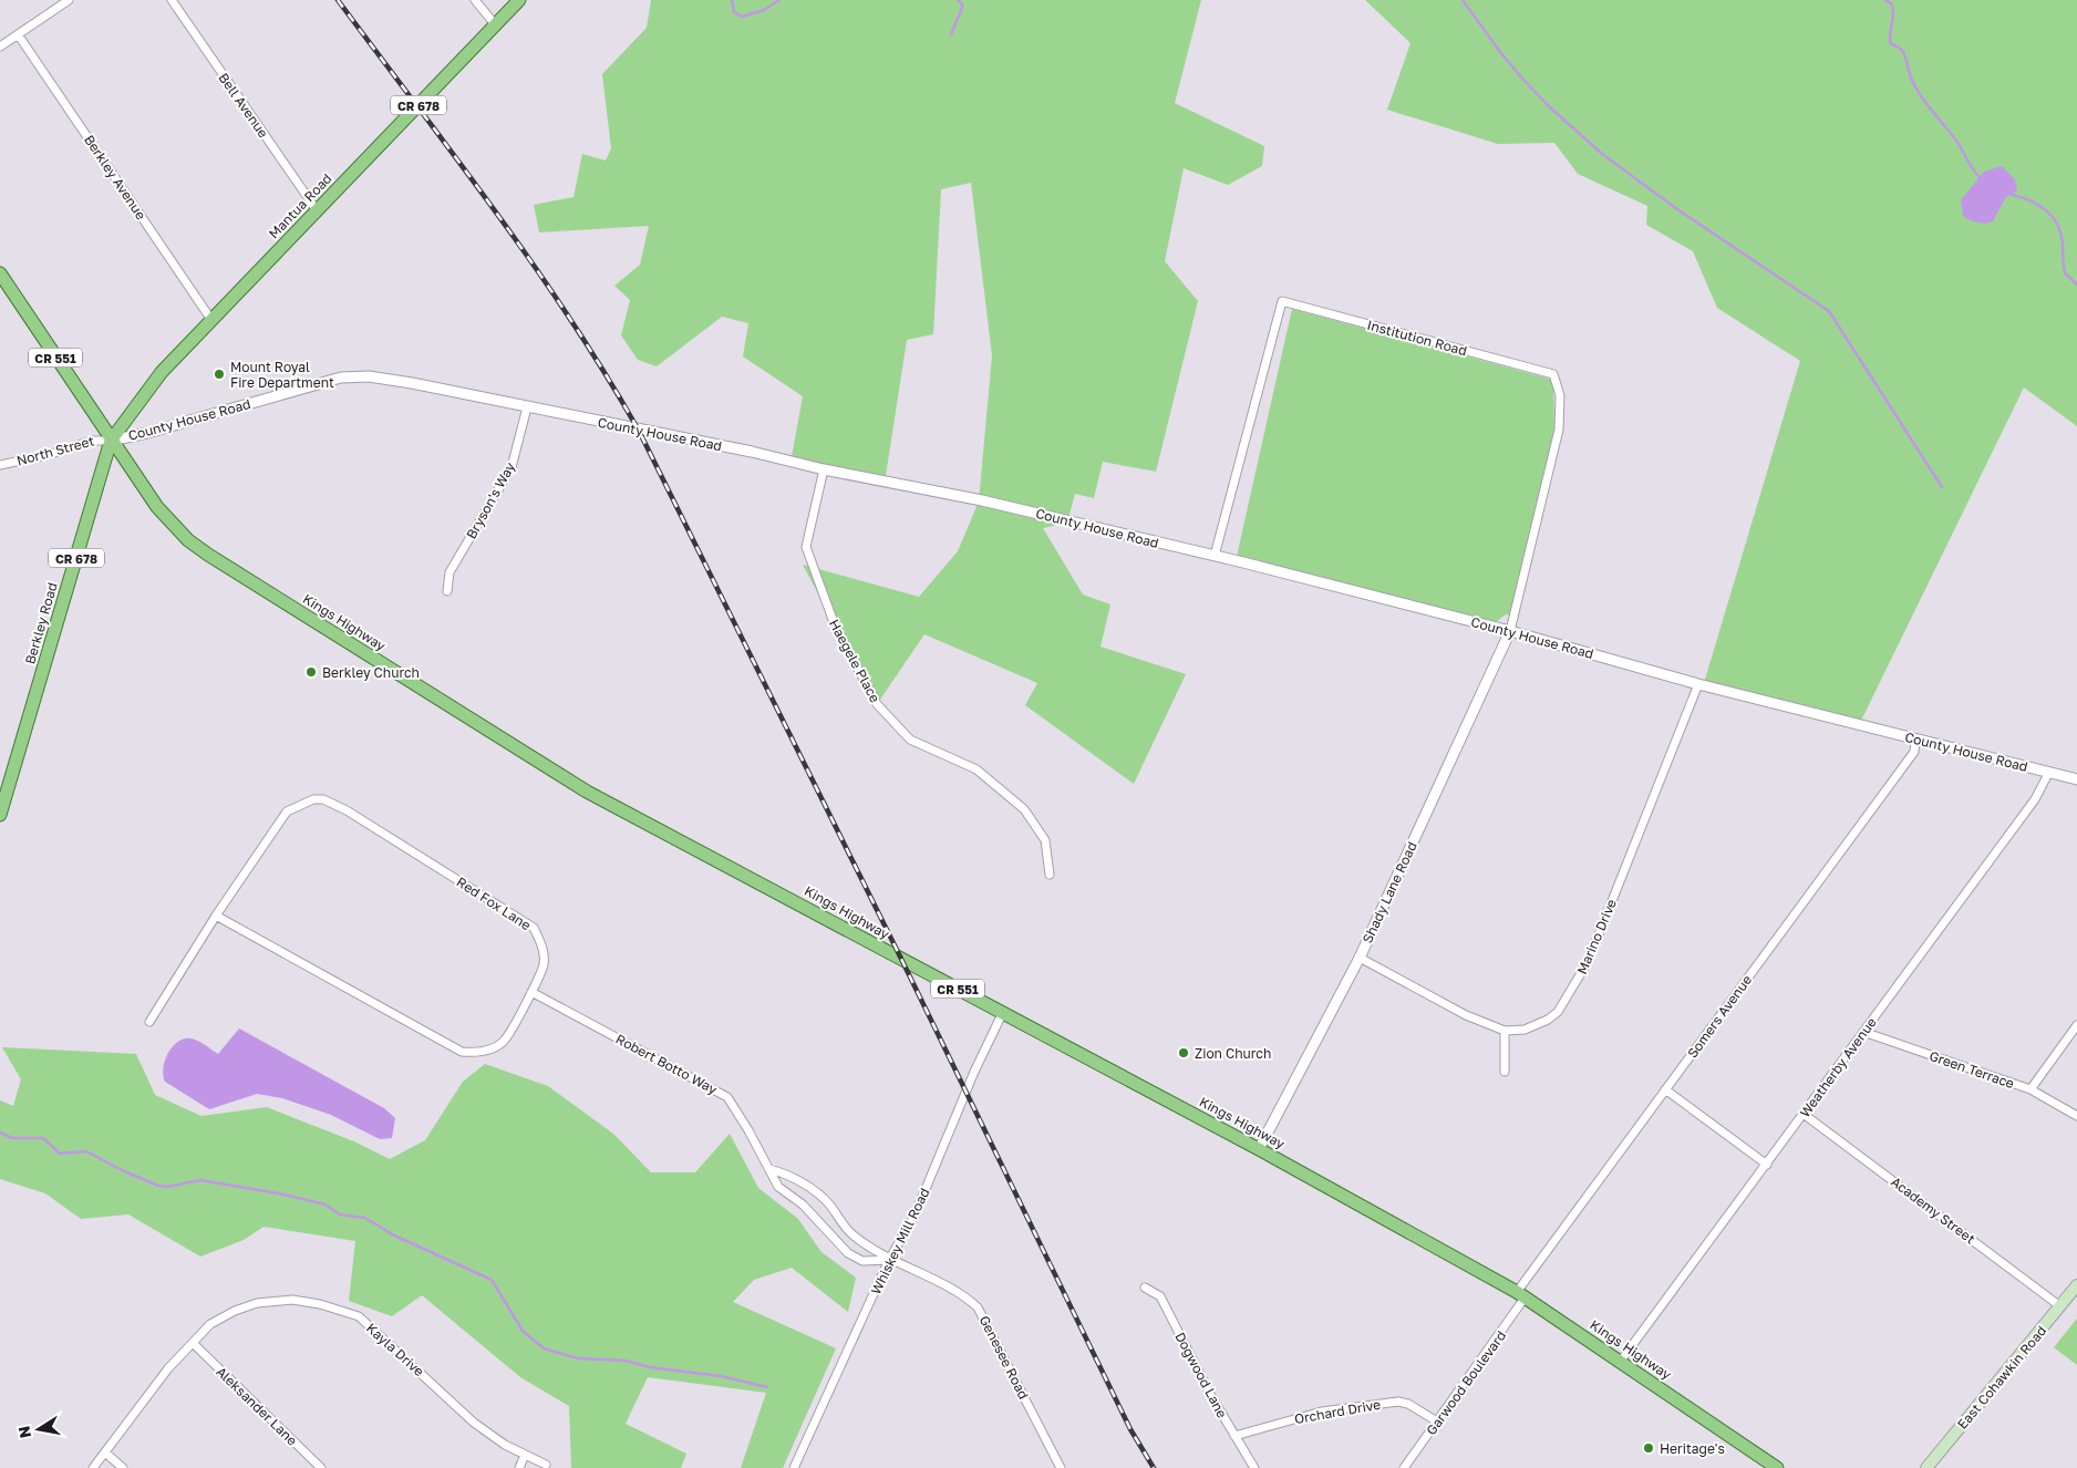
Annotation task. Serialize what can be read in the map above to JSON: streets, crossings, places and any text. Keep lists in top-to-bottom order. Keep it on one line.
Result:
{"streets":{"main road":["CR 678","Mantua Road","CR 551","Kings Highway","Berkley Road","East Cohawkin Road"],"street":["Bell Avenue","Berkley Avenue","Institution Road","County House Road","North Street","Bryson's Way","Haegele Place","Shady Lane Road","Red Fox Lane","Marino Drive","Somers Avenue","Robert Botto Way","Weatherby Avenue","Green Terrace","Academy Street","Whiskey Mill Road","Kayla Drive","Genesee Road","Dogwood Lane","Garwood Boulevard","Aleksander Lane","Orchard Drive"]},"crossings":[["Bell Avenue","Mantua Road"],["Berkley Avenue","Mantua Road"],["Mantua Road","County House Road"],["Mantua Road","North Street"],["Mantua Road","Kings Highway"],["Mantua Road","Berkley Road"],["Institution Road","County House Road"],["Institution Road","Shady Lane Road"],["County House Road","North Street"],["County House Road","Bryson's Way"],["County House Road","Kings Highway"],["County House Road","Berkley Road"],["County House Road","Haegele Place"],["County House Road","Shady Lane Road"],["County House Road","Marino Drive"],["County House Road","Somers Avenue"],["County House Road","Weatherby Avenue"],["North Street","Kings Highway"],["North Street","Berkley Road"],["Kings Highway","Berkley Road"],["Kings Highway","Shady Lane Road"],["Kings Highway","Somers Avenue"],["Kings Highway","Weatherby Avenue"],["Kings Highway","Whiskey Mill Road"],["Kings Highway","Garwood Boulevard"],["Red Fox Lane","Robert Botto Way"],["Somers Avenue","Garwood Boulevard"],["Robert Botto Way","Whiskey Mill Road"],["Robert Botto Way","Genesee Road"],["Weatherby Avenue","Green Terrace"],["Weatherby Avenue","Academy Street"],["Academy Street","East Cohawkin Road"],["Whiskey Mill Road","Genesee Road"],["Kayla Drive","Aleksander Lane"],["Dogwood Lane","Orchard Drive"],["Garwood Boulevard","Orchard Drive"]],"places":["Mount Royal Fire Department","Berkley Church","Zion Church","Heritage's"],"north":"left"}
